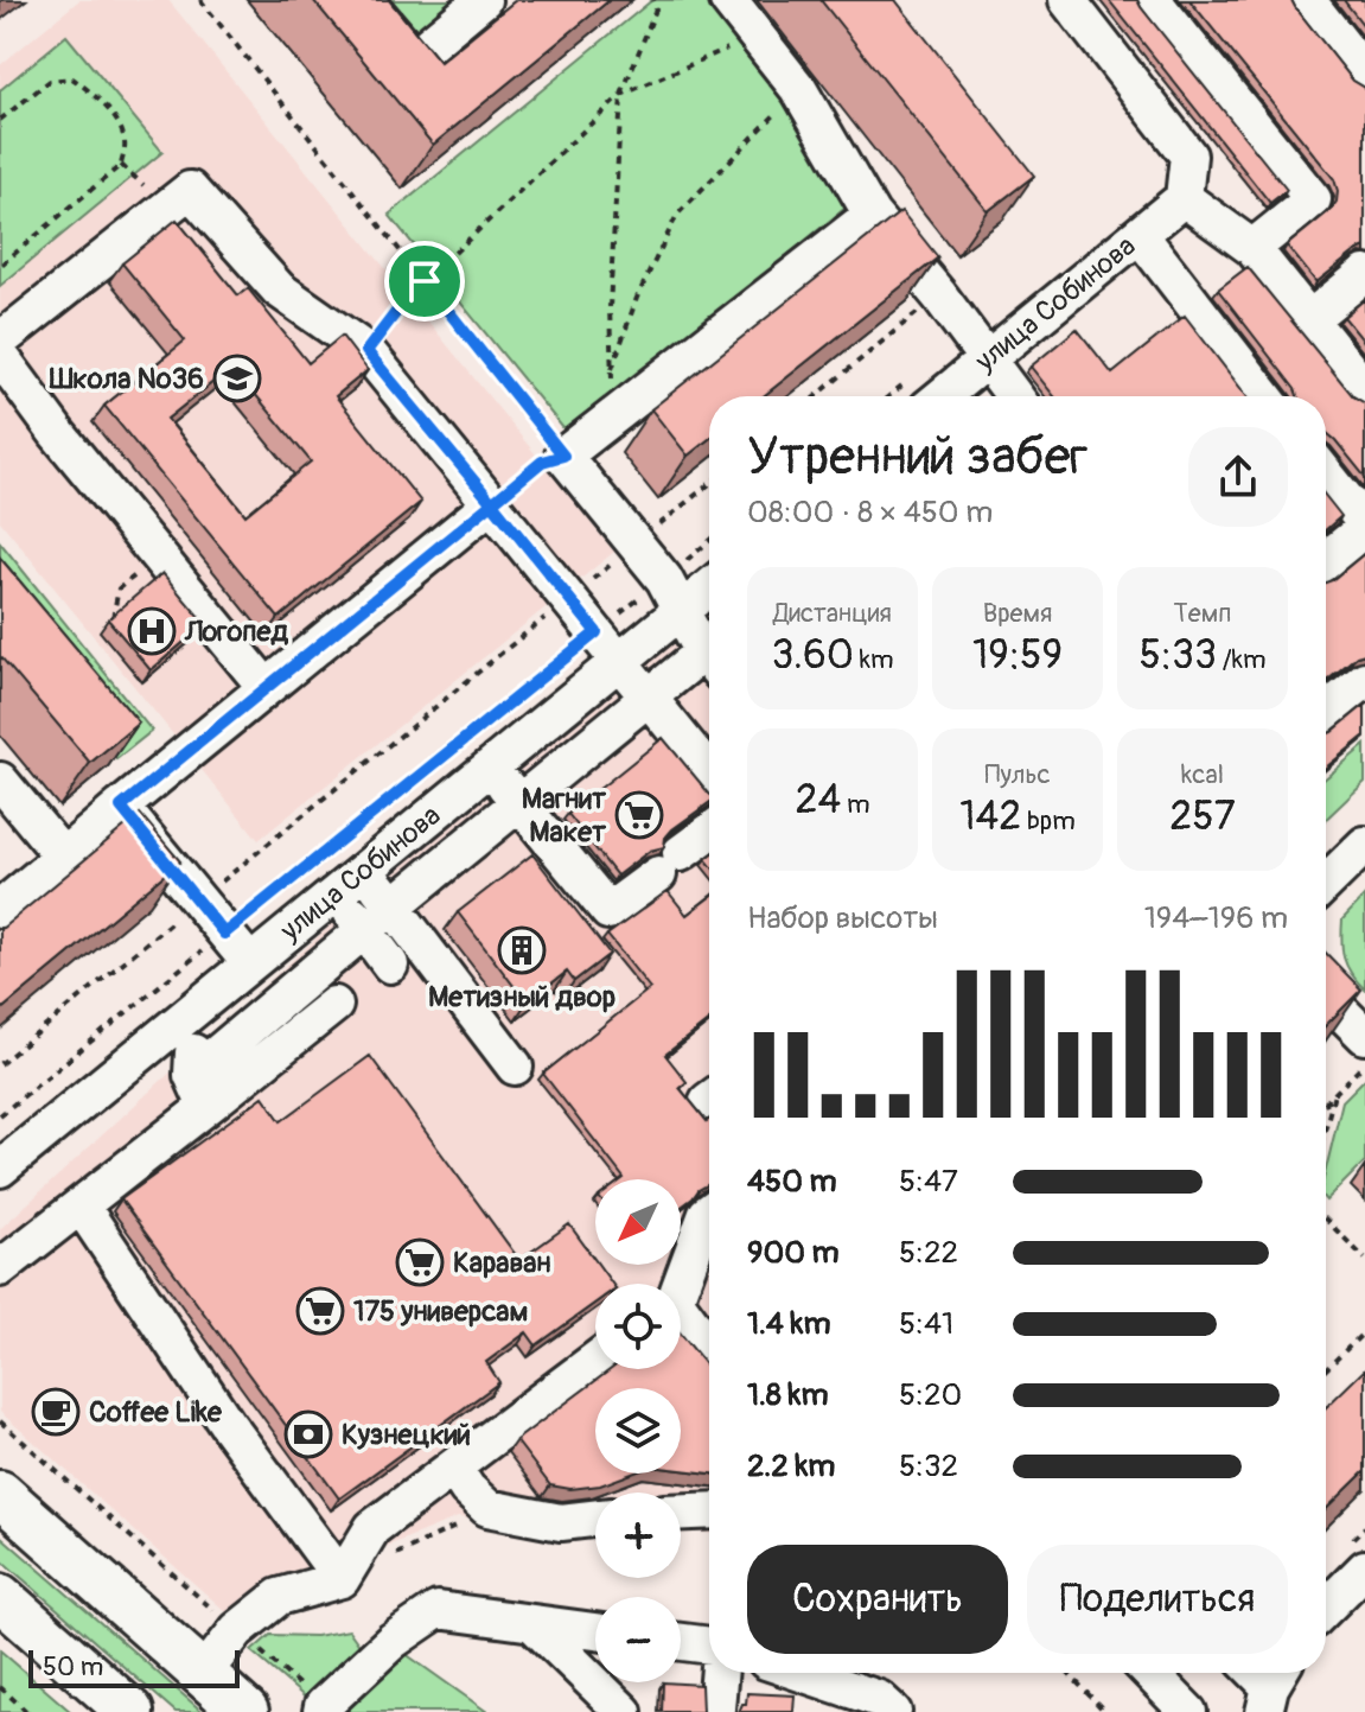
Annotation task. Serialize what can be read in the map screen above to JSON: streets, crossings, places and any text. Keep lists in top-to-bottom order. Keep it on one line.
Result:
{"streets":{"street":["улица Собинова"]},"places":{"school or university":["Школа №36"],"hospital":["Логопед"],"supermarket":["Магнит Макет","Караван","175 универсам"],"building":["Метизный двор"],"cafe":["Coffee Like"],"bank":["Кузнецкий"]},"scale_bar":"50 m","north":"bottom left","page":{"heading":["Утренний забег","08:00 · 8 × 450 m"],"stats":[["Дистанция","3.60 km"],["Время","19:59"],["Темп","5:33 /km"],["24 m"],["Пульс","142 bpm"],["kcal","257"]],"chart":["Набор высоты","194–196 m"],"list":[{"name":"450 m","note":"5:47"},{"name":"900 m","note":"5:22"},{"name":"1.4 km","note":"5:41"},{"name":"1.8 km","note":"5:20"},{"name":"2.2 km","note":"5:32"}],"map_buttons":["+","−"],"buttons":["Сохранить","Поделиться"],"scale":"50 m"}}
